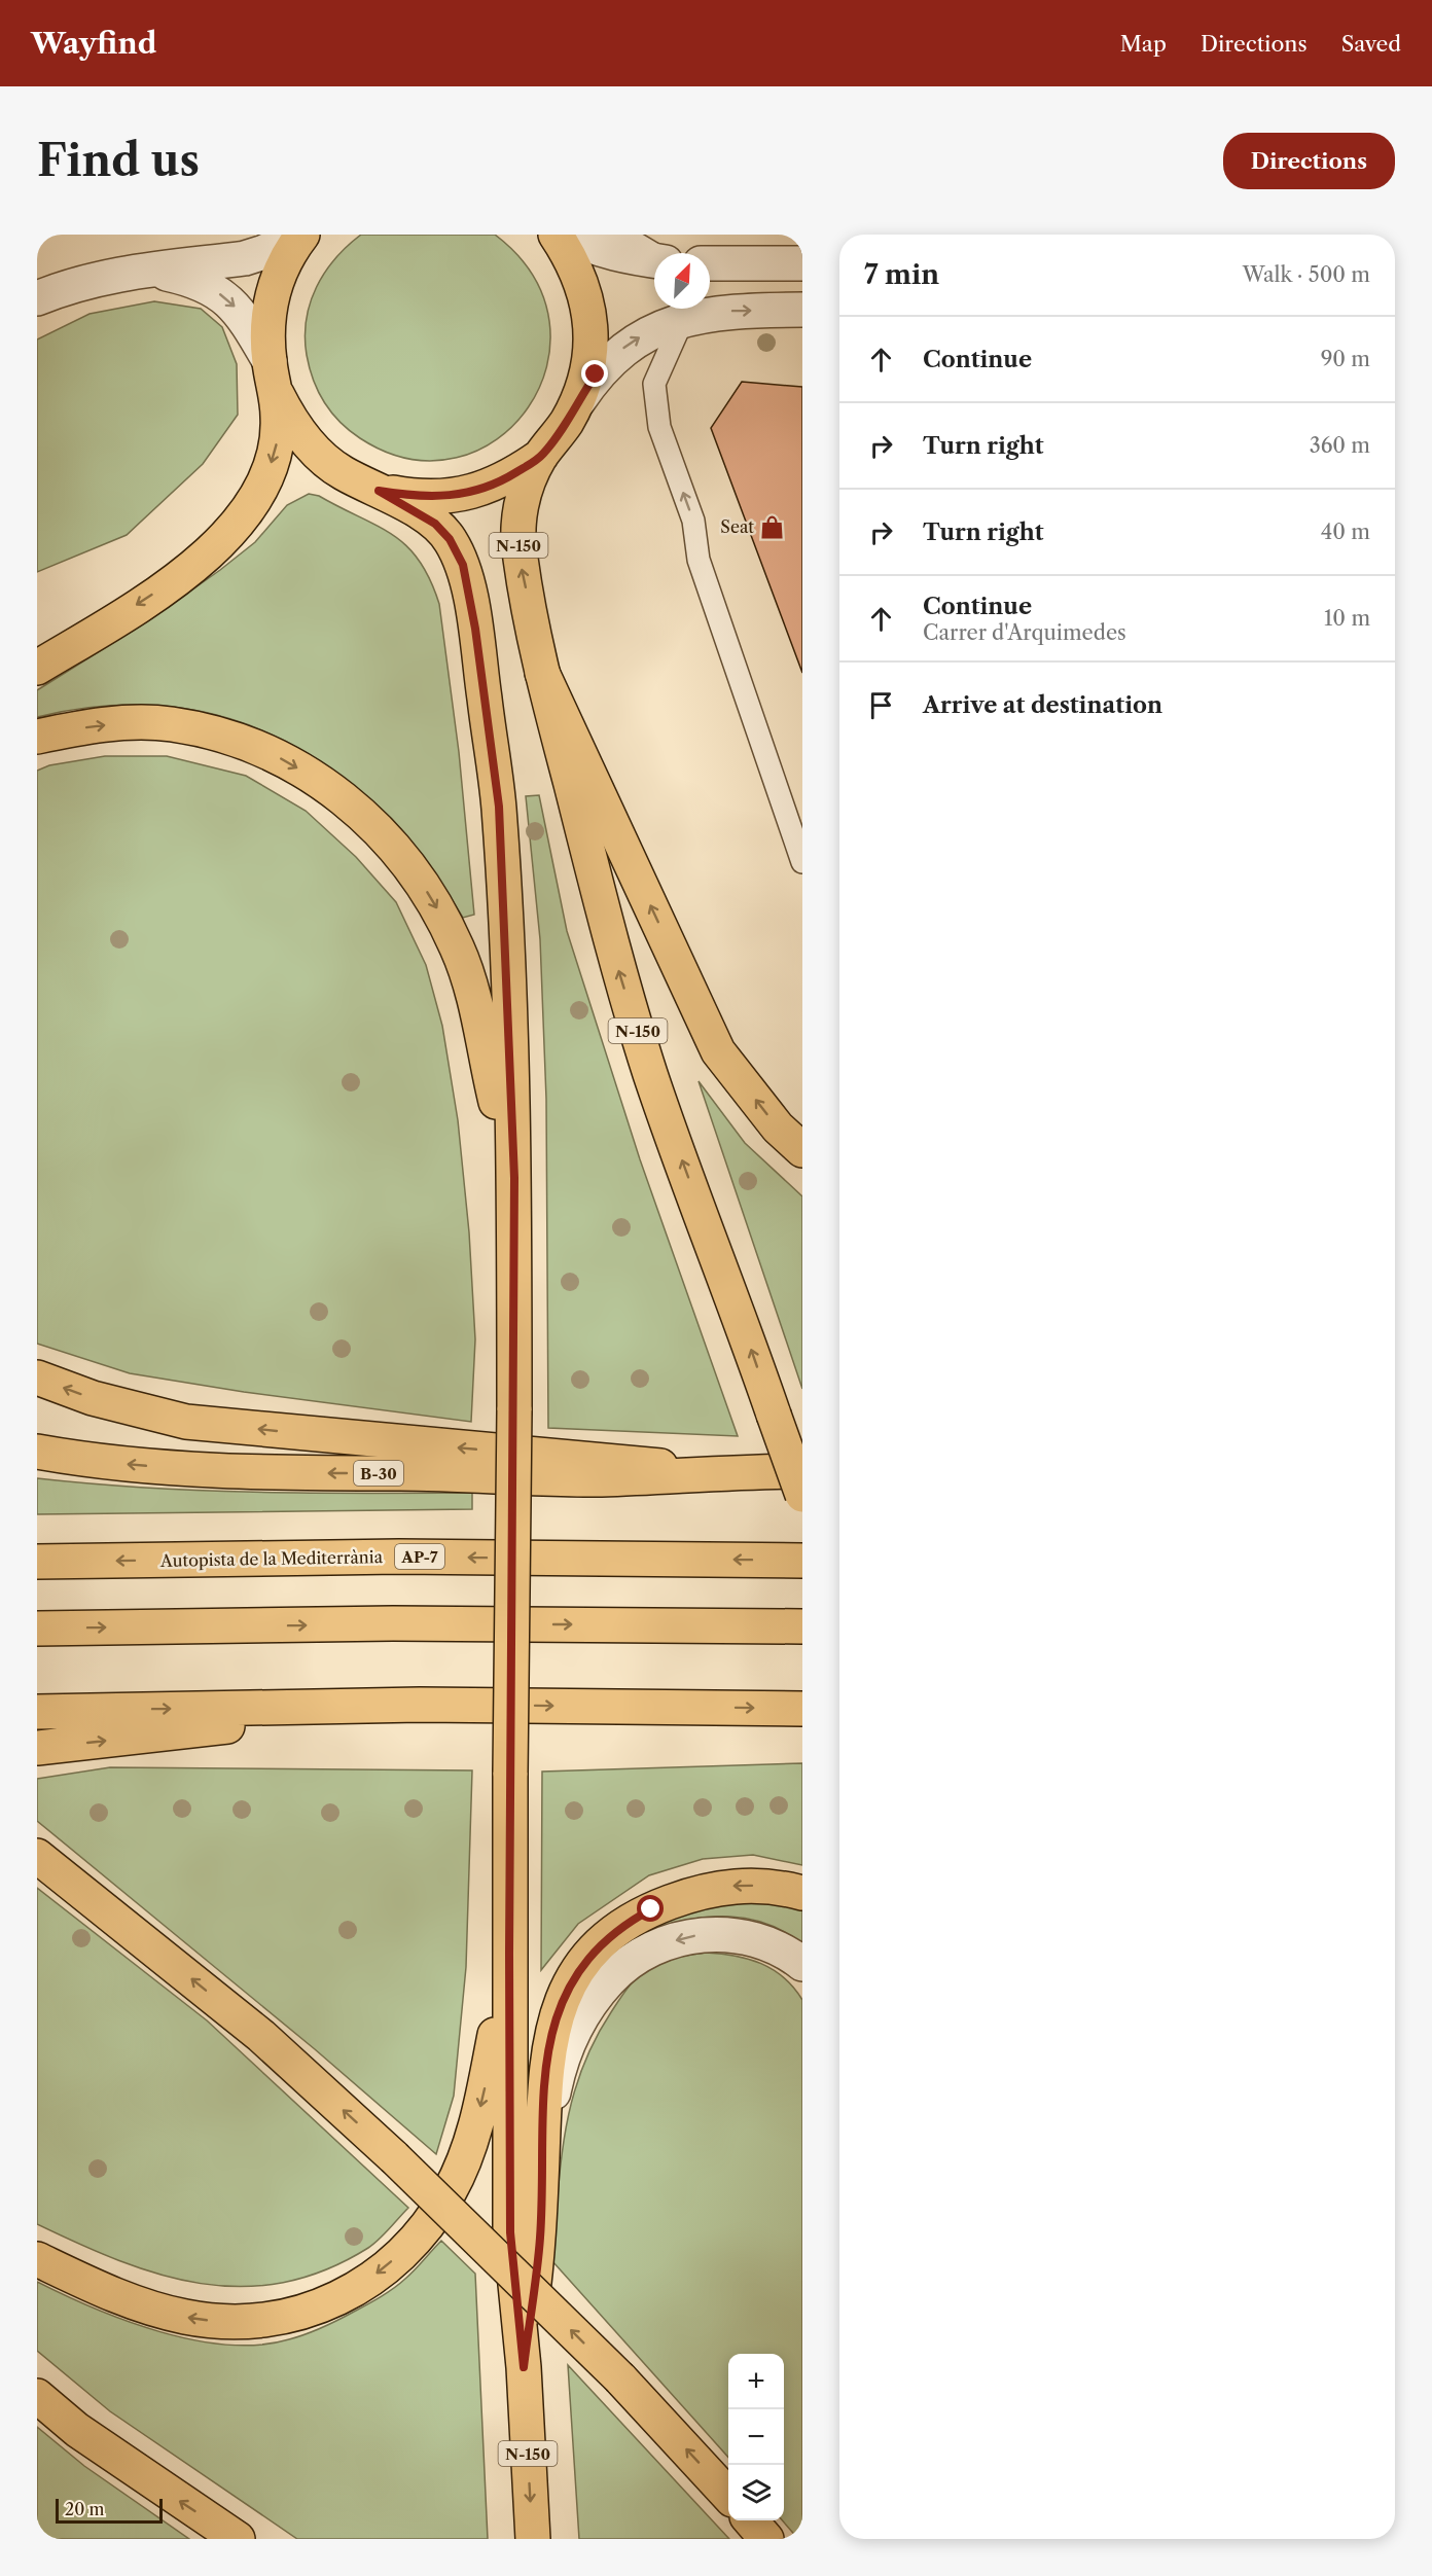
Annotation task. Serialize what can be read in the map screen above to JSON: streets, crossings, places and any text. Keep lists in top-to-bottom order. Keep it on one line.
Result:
{"streets":{"main road":["N-150","B-30","AP-7","Autopista de la Mediterrània"]},"places":{"shop":["Seat"]},"scale_bar":"20 m","north":"top right","page":{"header":"Wayfind","nav":["Map","Directions","Saved"],"buttons":"Directions","title":"Find us","heading":["7 min","Walk · 500 m"],"list":[["Continue","90 m"],["Turn right","360 m"],["Turn right","40 m"],["Continue","Carrer d'Arquimedes","10 m"],"Arrive at destination"],"map_buttons":["+","−"],"scale":"20 m"}}
